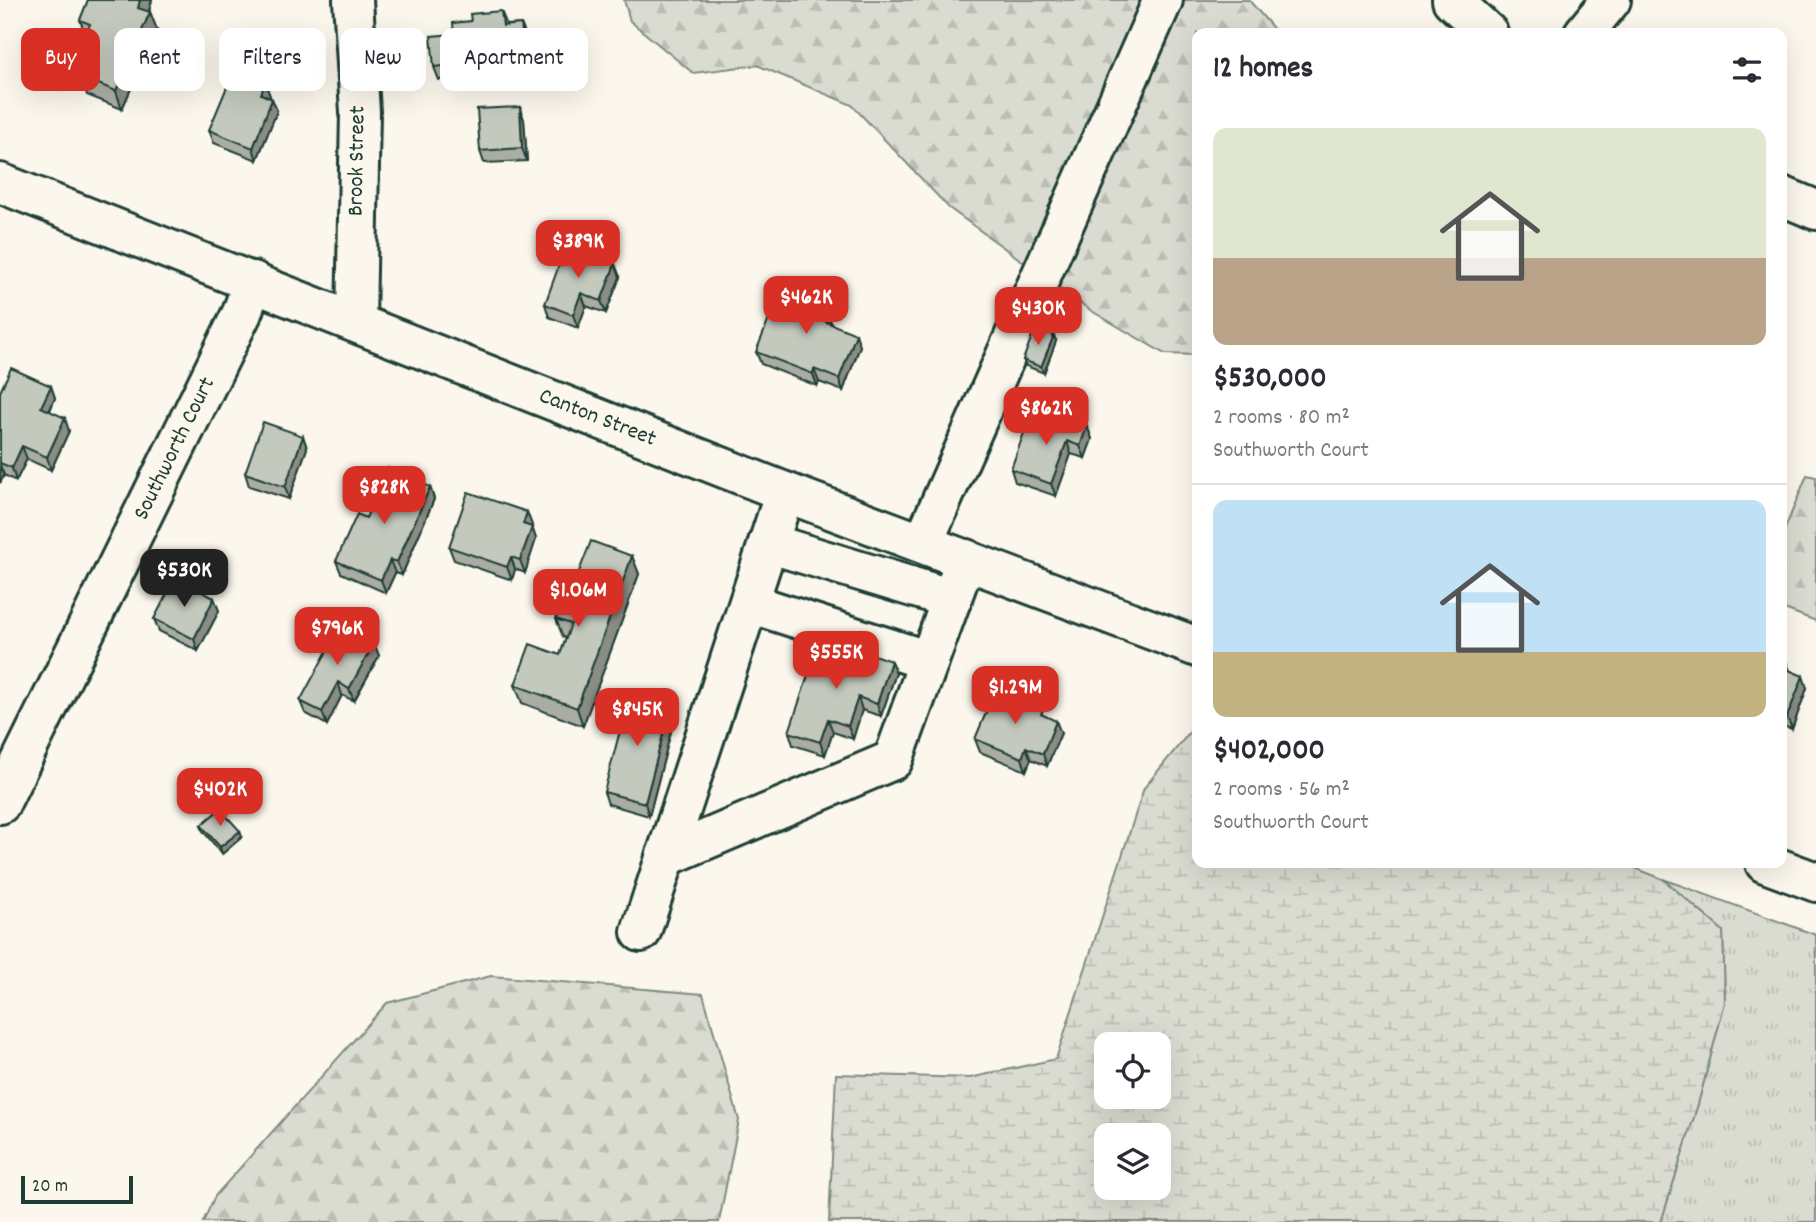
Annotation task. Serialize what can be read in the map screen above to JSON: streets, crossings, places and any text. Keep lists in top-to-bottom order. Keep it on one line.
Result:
{"streets":{"main road":["Brook Street","Canton Street","Southworth Court"]},"crossings":[["Brook Street","Canton Street"],["Canton Street","Southworth Court"]],"scale_bar":"20 m","page":{"chip":["Buy","Rent","Filters","New","Apartment"],"heading":"12 homes","list":[{"name":"$530,000","note":"2 rooms · 80 m² · Southworth Court"},{"name":"$402,000","note":"2 rooms · 56 m² · Southworth Court"}],"price":["$389K","$462K","$430K","$862K","$828K","$530K","$1.06M","$796K","$555K","$1.29M","$845K","$402K"],"scale":"20 m"}}
